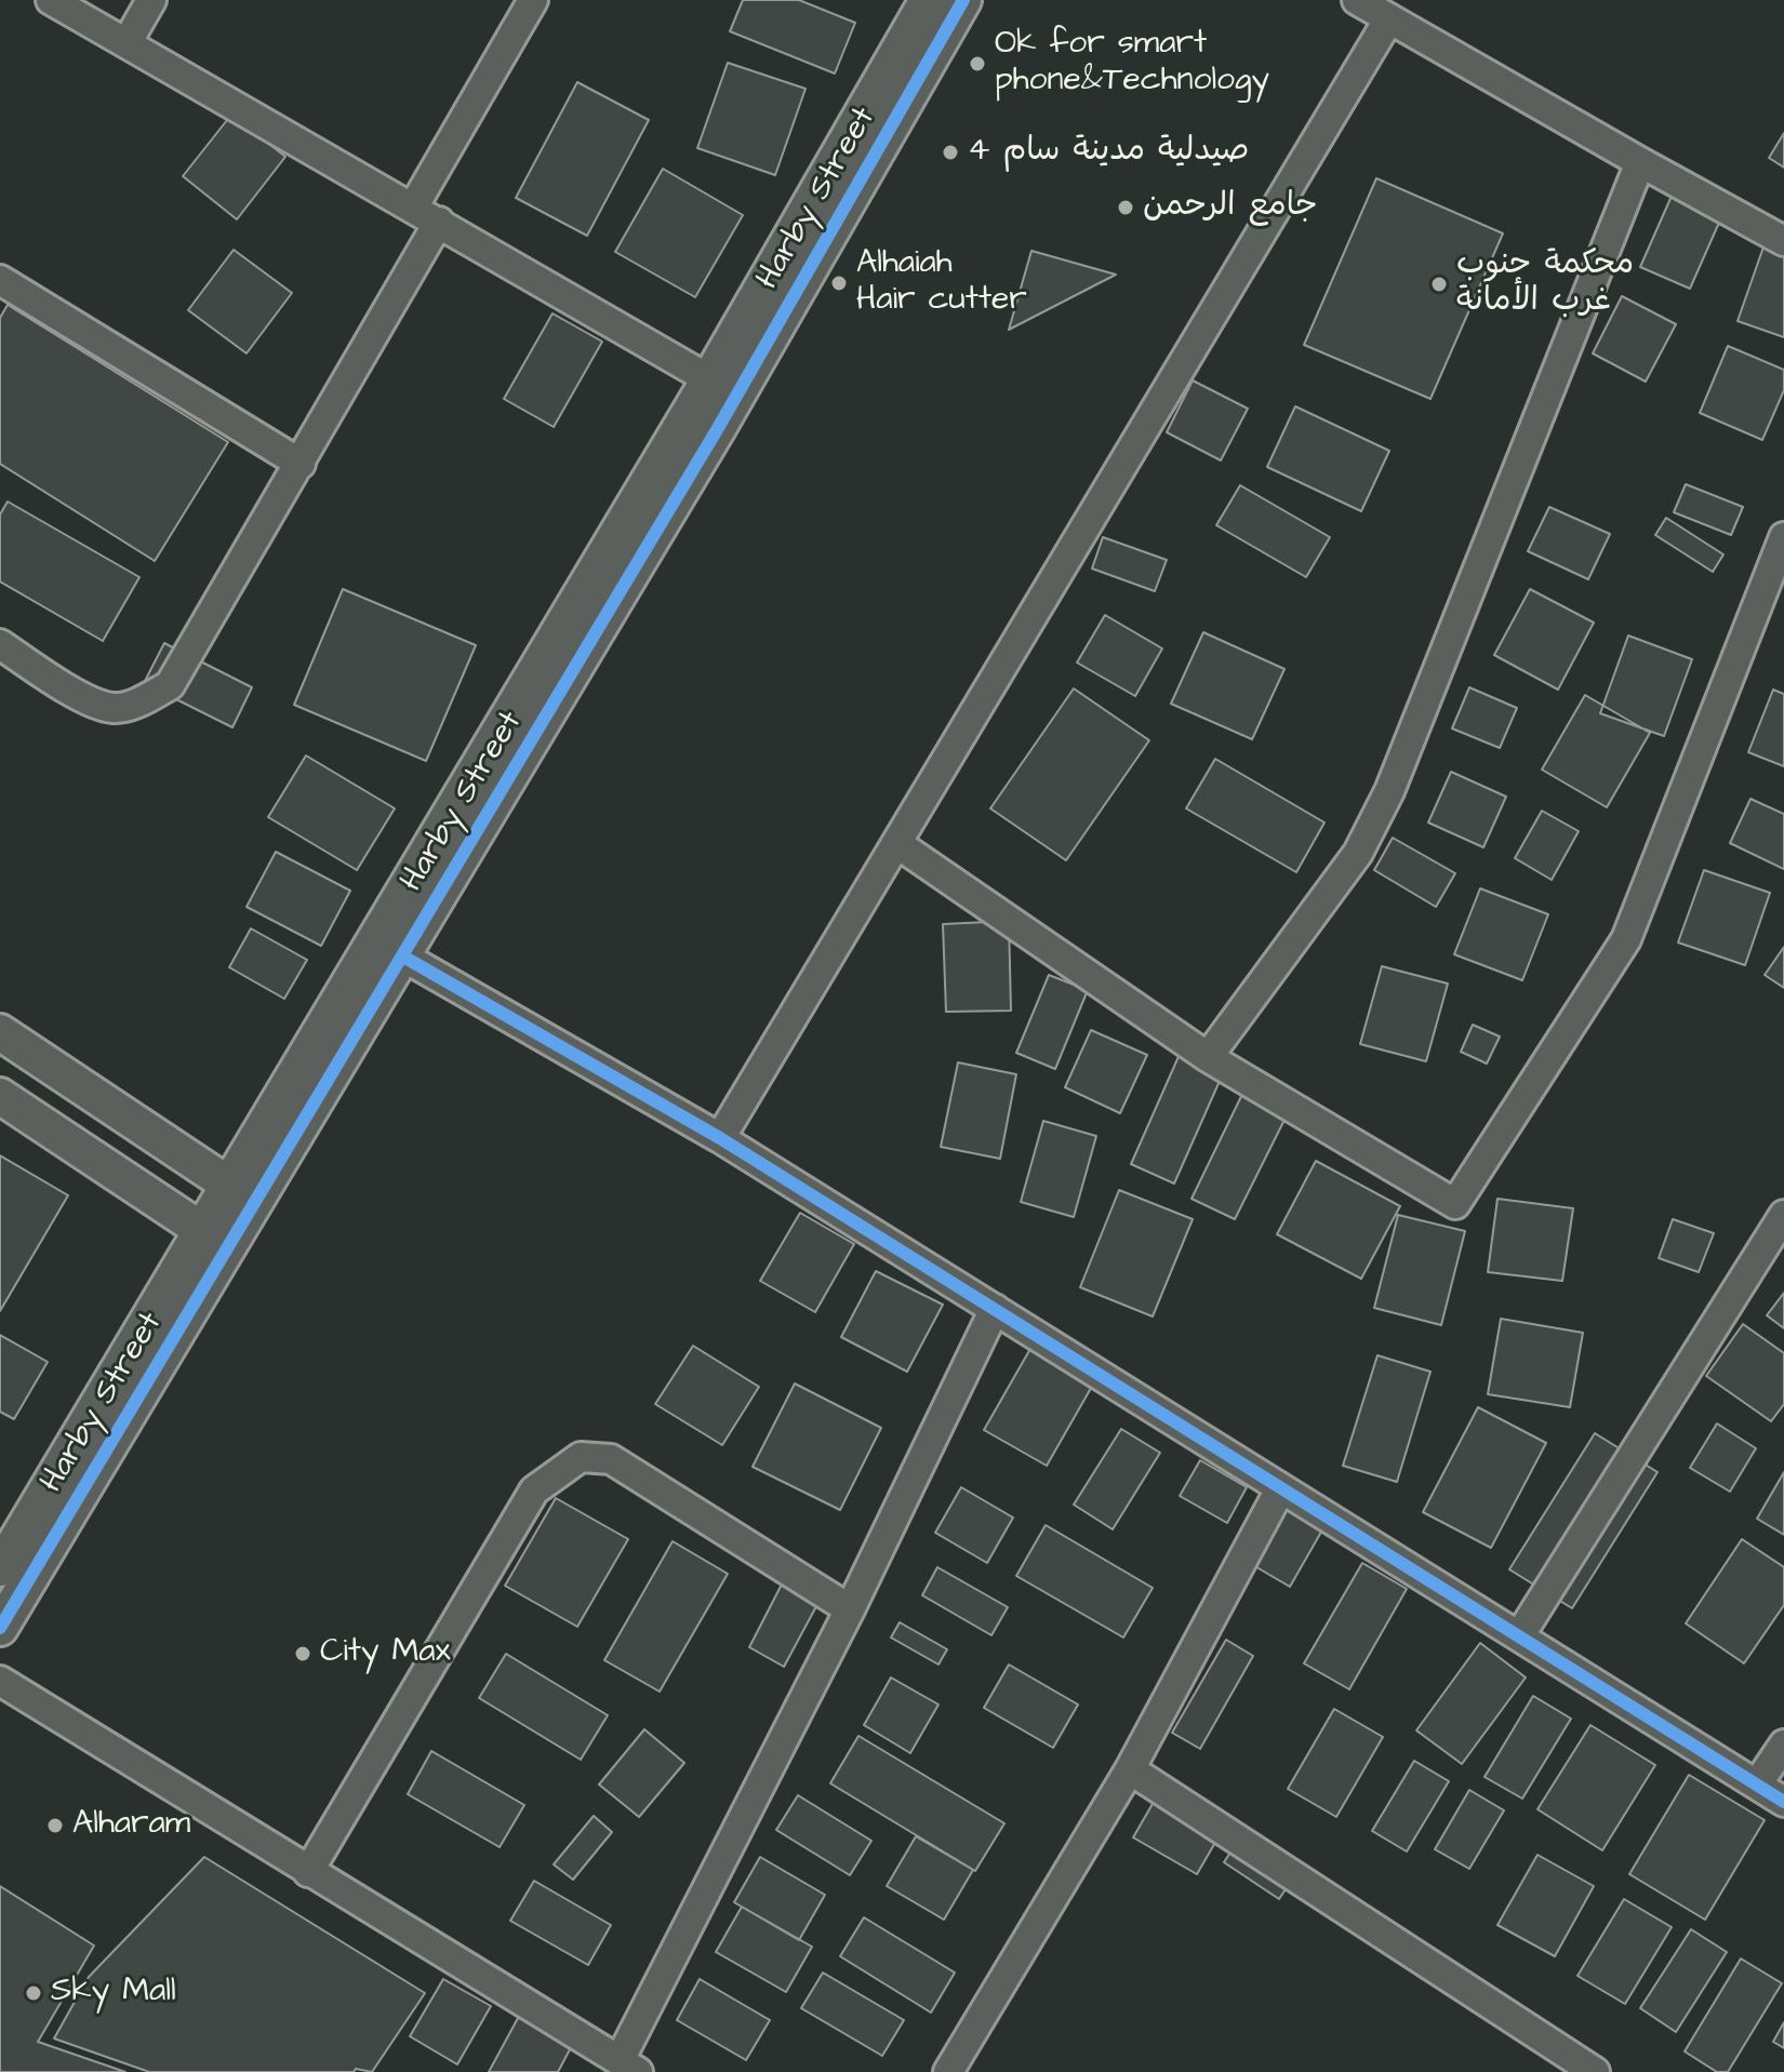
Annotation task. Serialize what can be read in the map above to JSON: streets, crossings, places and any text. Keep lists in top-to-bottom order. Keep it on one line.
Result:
{"streets":{"street":["Harby Street"]},"places":["Ok for smart phone&Technology","صيدلية مدينة سام 4","جامع الرحمن","Alhaiah Hair cutter","محكمة جنوب غرب الأمانة","City Max","Alharam","Sky Mall"]}
